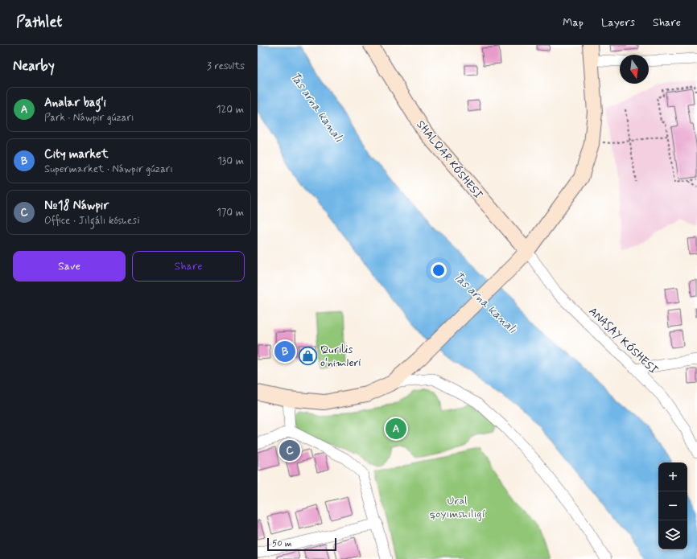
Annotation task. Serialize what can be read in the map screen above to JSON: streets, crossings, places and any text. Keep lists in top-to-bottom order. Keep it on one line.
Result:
{"streets":{"street":["SHALQAR KÓSHESI","ANASAY KÓSHESI"]},"crossings":[["SHALQAR KÓSHESI","ANASAY KÓSHESI"]],"water":["Tas arna kanalı"],"parks":["Ural qoyımshılıǵı"],"places":{"shop":["Qurilis oʻnimleri"]},"scale_bar":"50 m","north":"bottom","page":{"header":"Pathlet","nav":["Map","Layers","Share"],"heading":["Nearby","3 results"],"list":[{"mark":"A","name":"Analar bagʻi","note":"Park · Náwpir gúzarı","value":"120 m"},{"mark":"B","name":"City market","note":"Supermarket · Náwpir gúzarı","value":"130 m"},{"mark":"C","name":"№18 Náwpir","note":"Office · Jılǵalı kóshesi","value":"170 m"}],"buttons":["Save","Share"],"pins":["B","A","C"],"map_buttons":["+","−"],"scale":"50 m"}}
